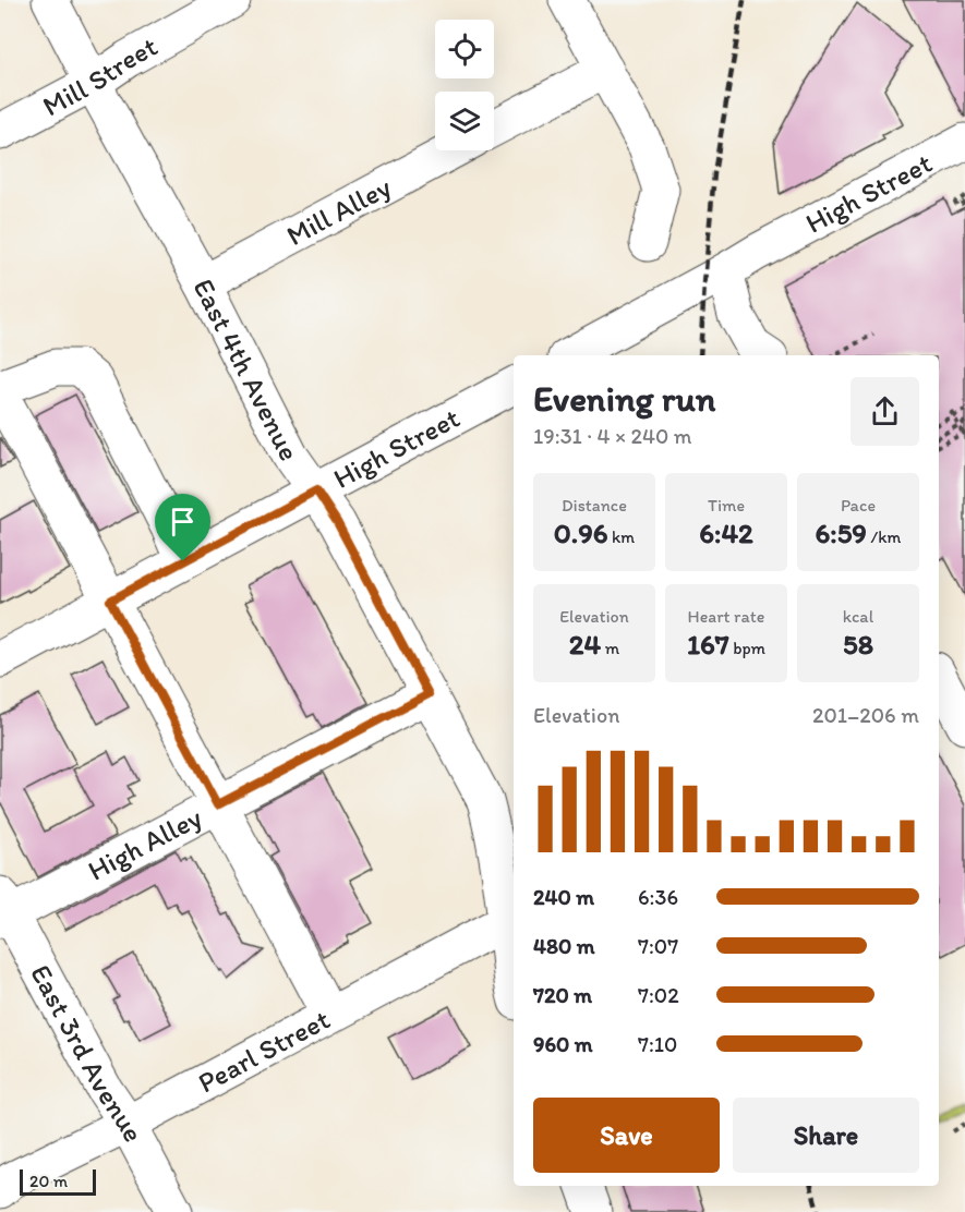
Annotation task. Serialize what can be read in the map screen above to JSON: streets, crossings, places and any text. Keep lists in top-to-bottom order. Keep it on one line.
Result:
{"streets":{"street":["Mill Street","High Street","Mill Alley","East 4th Avenue","High Alley","Pearl Street","East 3rd Avenue"]},"crossings":[["Mill Street","East 4th Avenue"],["High Street","East 4th Avenue"],["Mill Alley","East 4th Avenue"],["East 4th Avenue","High Alley"],["East 4th Avenue","Pearl Street"],["High Alley","East 3rd Avenue"],["Pearl Street","East 3rd Avenue"]],"scale_bar":"20 m","page":{"heading":["Evening run","19:31 · 4 × 240 m"],"stats":[["Distance","0.96 km"],["Time","6:42"],["Pace","6:59 /km"],["Elevation","24 m"],["Heart rate","167 bpm"],["kcal","58"]],"chart":["Elevation","201–206 m"],"list":[{"name":"240 m","note":"6:36"},{"name":"480 m","note":"7:07"},{"name":"720 m","note":"7:02"},{"name":"960 m","note":"7:10"}],"buttons":["Save","Share"],"scale":"20 m"}}
